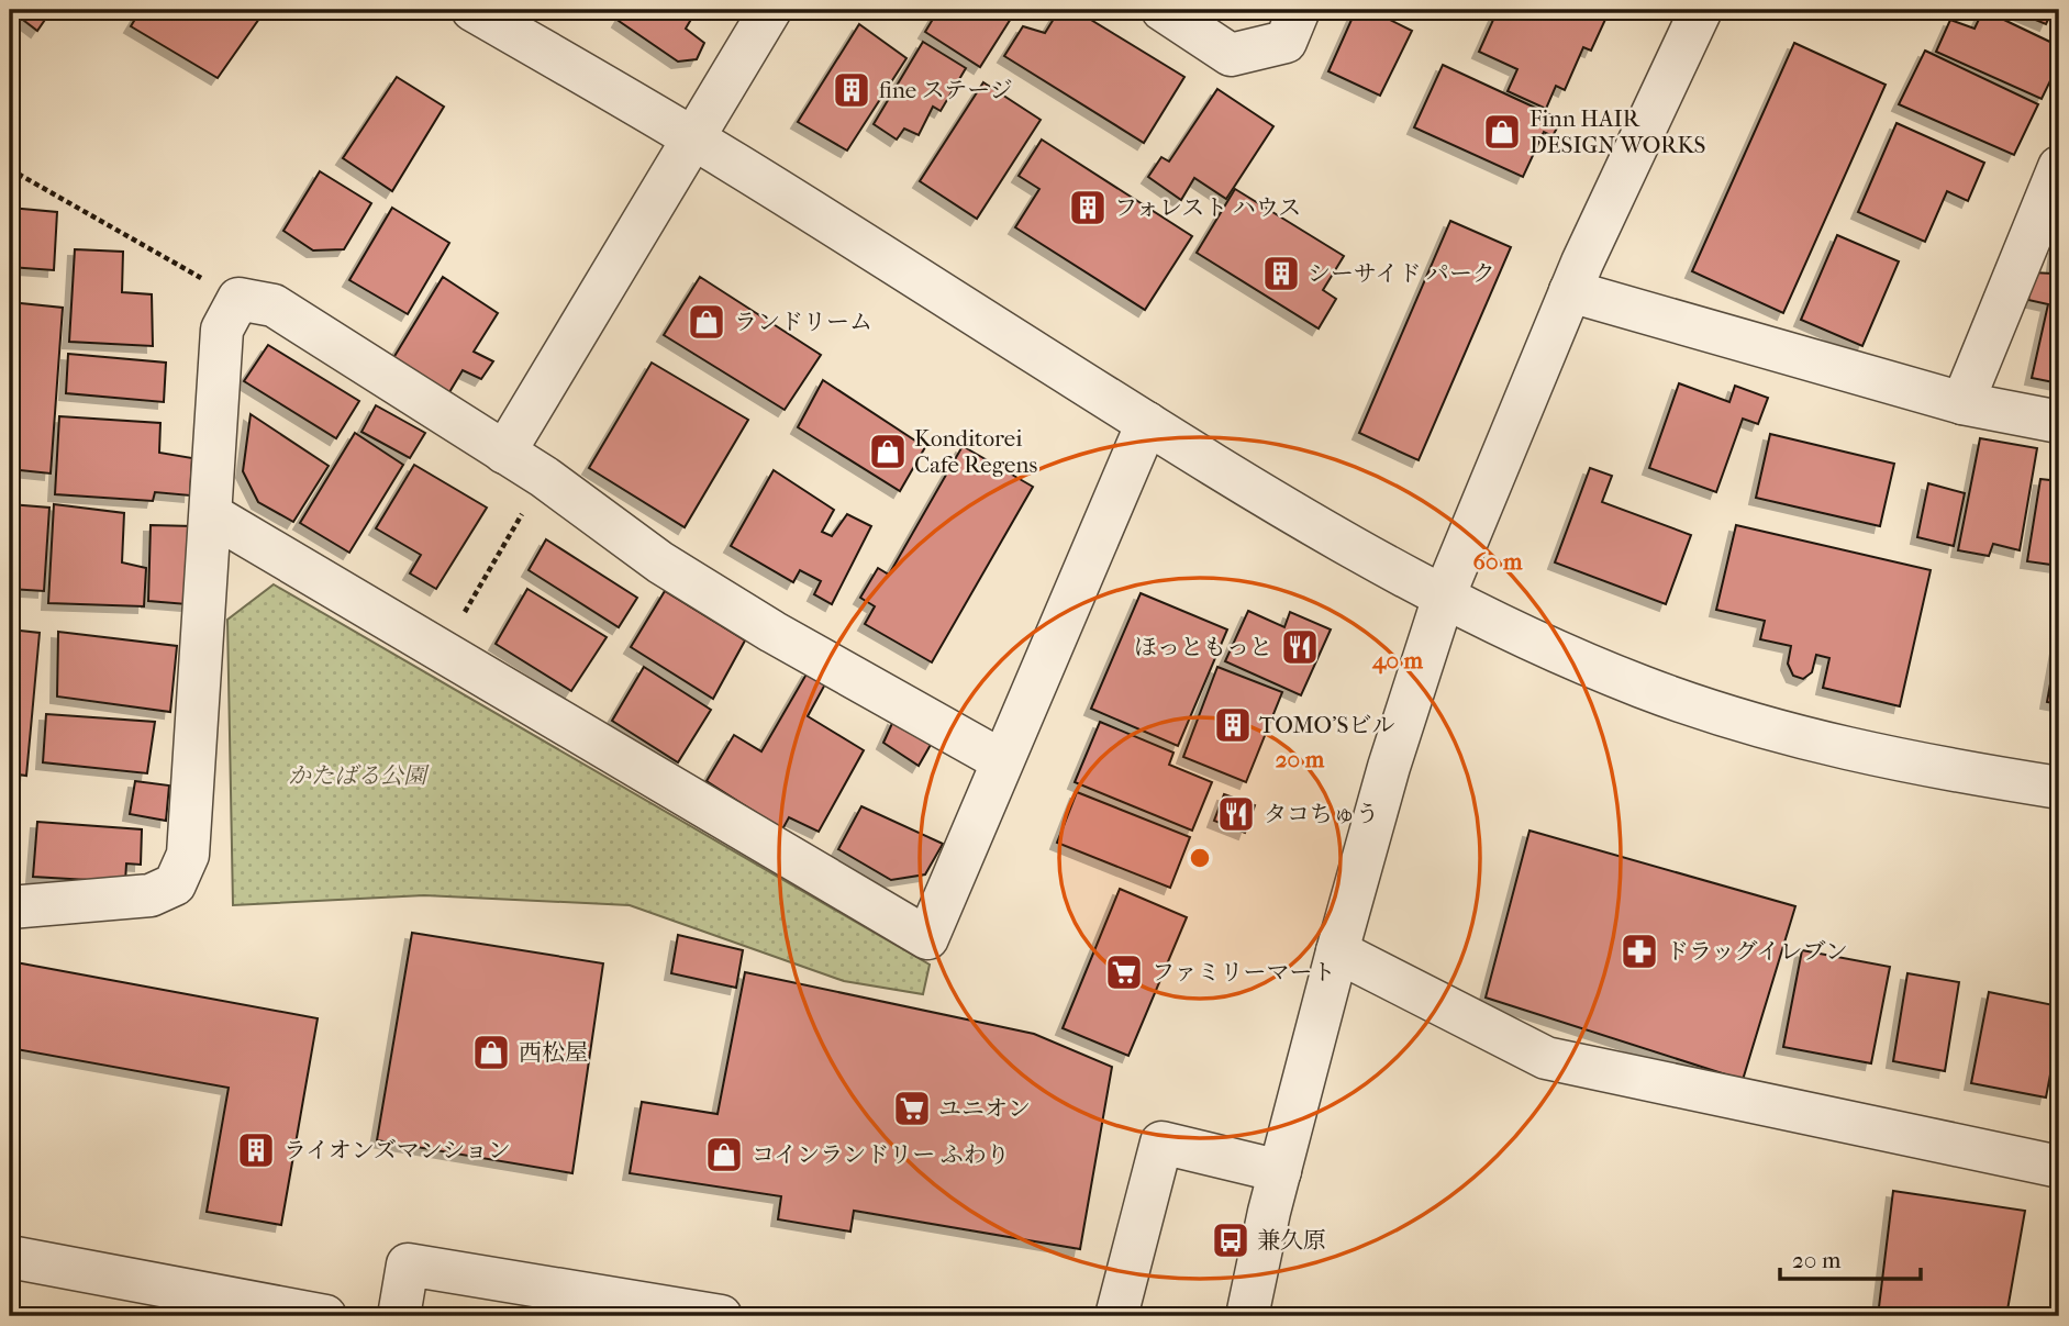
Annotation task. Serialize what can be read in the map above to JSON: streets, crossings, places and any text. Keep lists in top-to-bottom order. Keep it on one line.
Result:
{"parks":["かたばる公園"],"places":{"building":["fine ステージ","フォレスト ハウス","シーサイド パーク","TOMO'Sビル","ライオンズマンション"],"shop":["Finn HAIR DESIGN WORKS","ランドリーム","Konditorei Cafe Regens","西松屋","コインランドリー ふわり"],"restaurant":["ほっともっと","タコちゅう"],"pharmacy":["ドラッグイレブン"],"supermarket":["ファミリーマート","ユニオン"],"bus stop":["兼久原"]},"scale_bar":"20 m","rings":["60 m","40 m","20 m"]}
